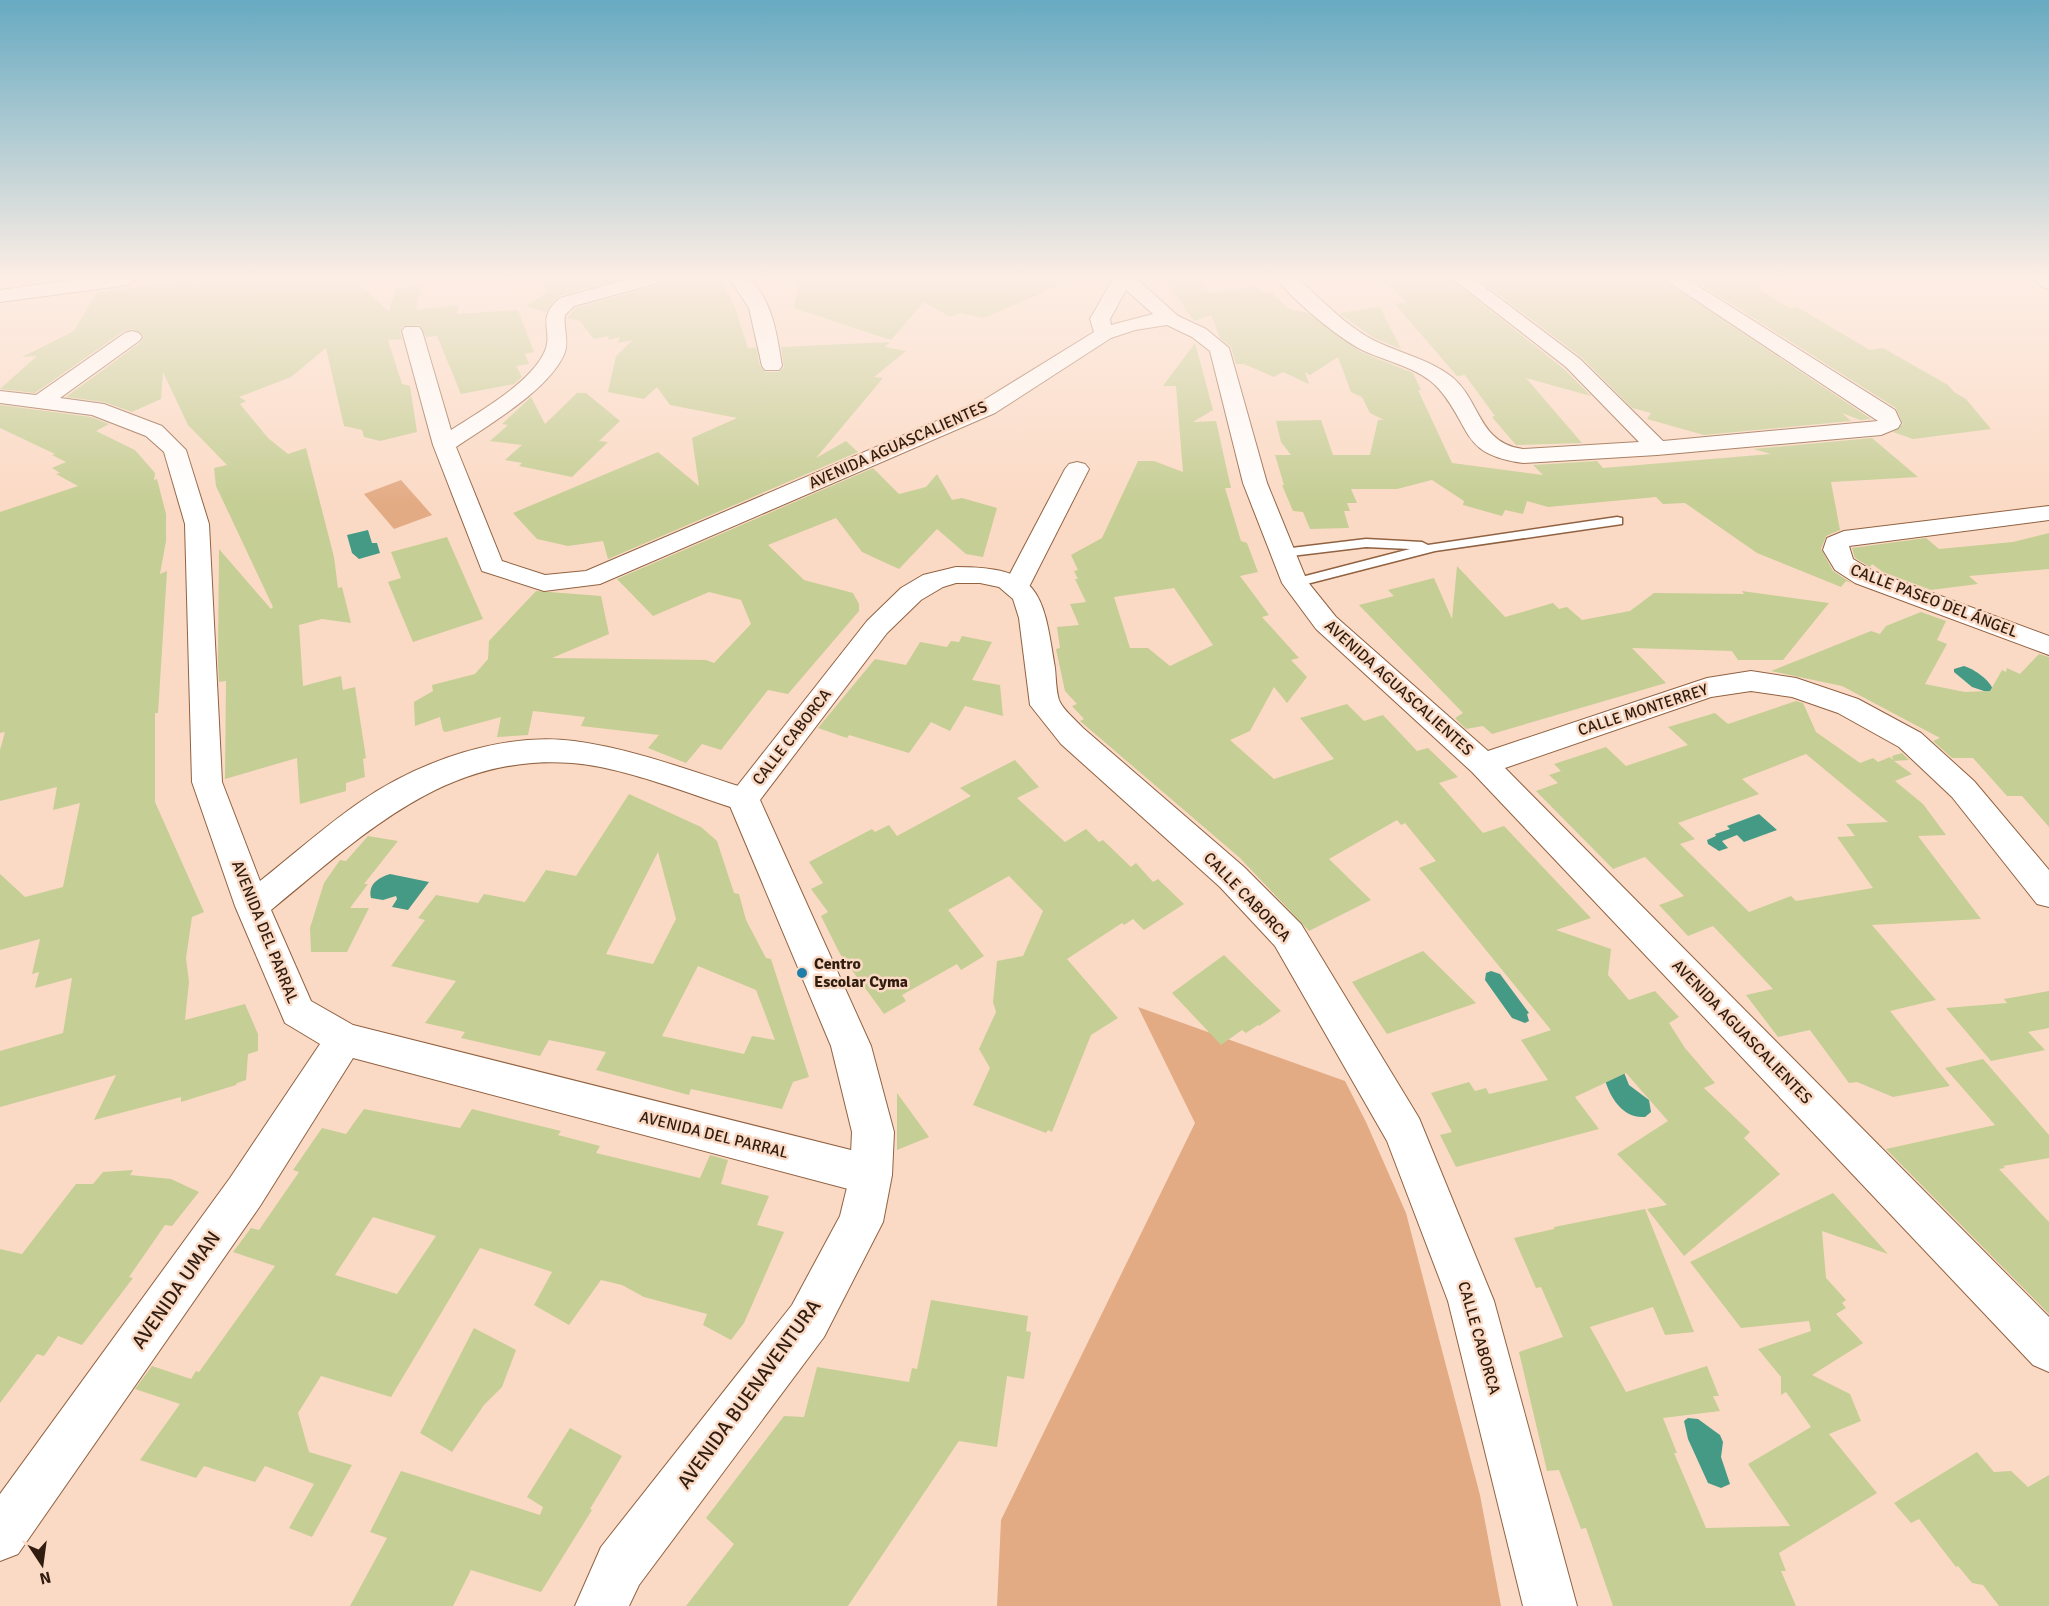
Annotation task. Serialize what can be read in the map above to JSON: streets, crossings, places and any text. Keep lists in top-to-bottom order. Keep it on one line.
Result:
{"streets":{"street":["AVENIDA AGUASCALIENTES","CALLE PASEO DEL ÁNGEL","CALLE MONTERREY","CALLE CABORCA","AVENIDA DEL PARRAL","AVENIDA UMAN","AVENIDA BUENAVENTURA"]},"crossings":[["AVENIDA AGUASCALIENTES","CALLE MONTERREY"],["CALLE CABORCA","AVENIDA BUENAVENTURA"],["AVENIDA DEL PARRAL","AVENIDA UMAN"],["AVENIDA DEL PARRAL","AVENIDA BUENAVENTURA"]],"places":["Centro Escolar Cyma"],"north":"bottom"}
